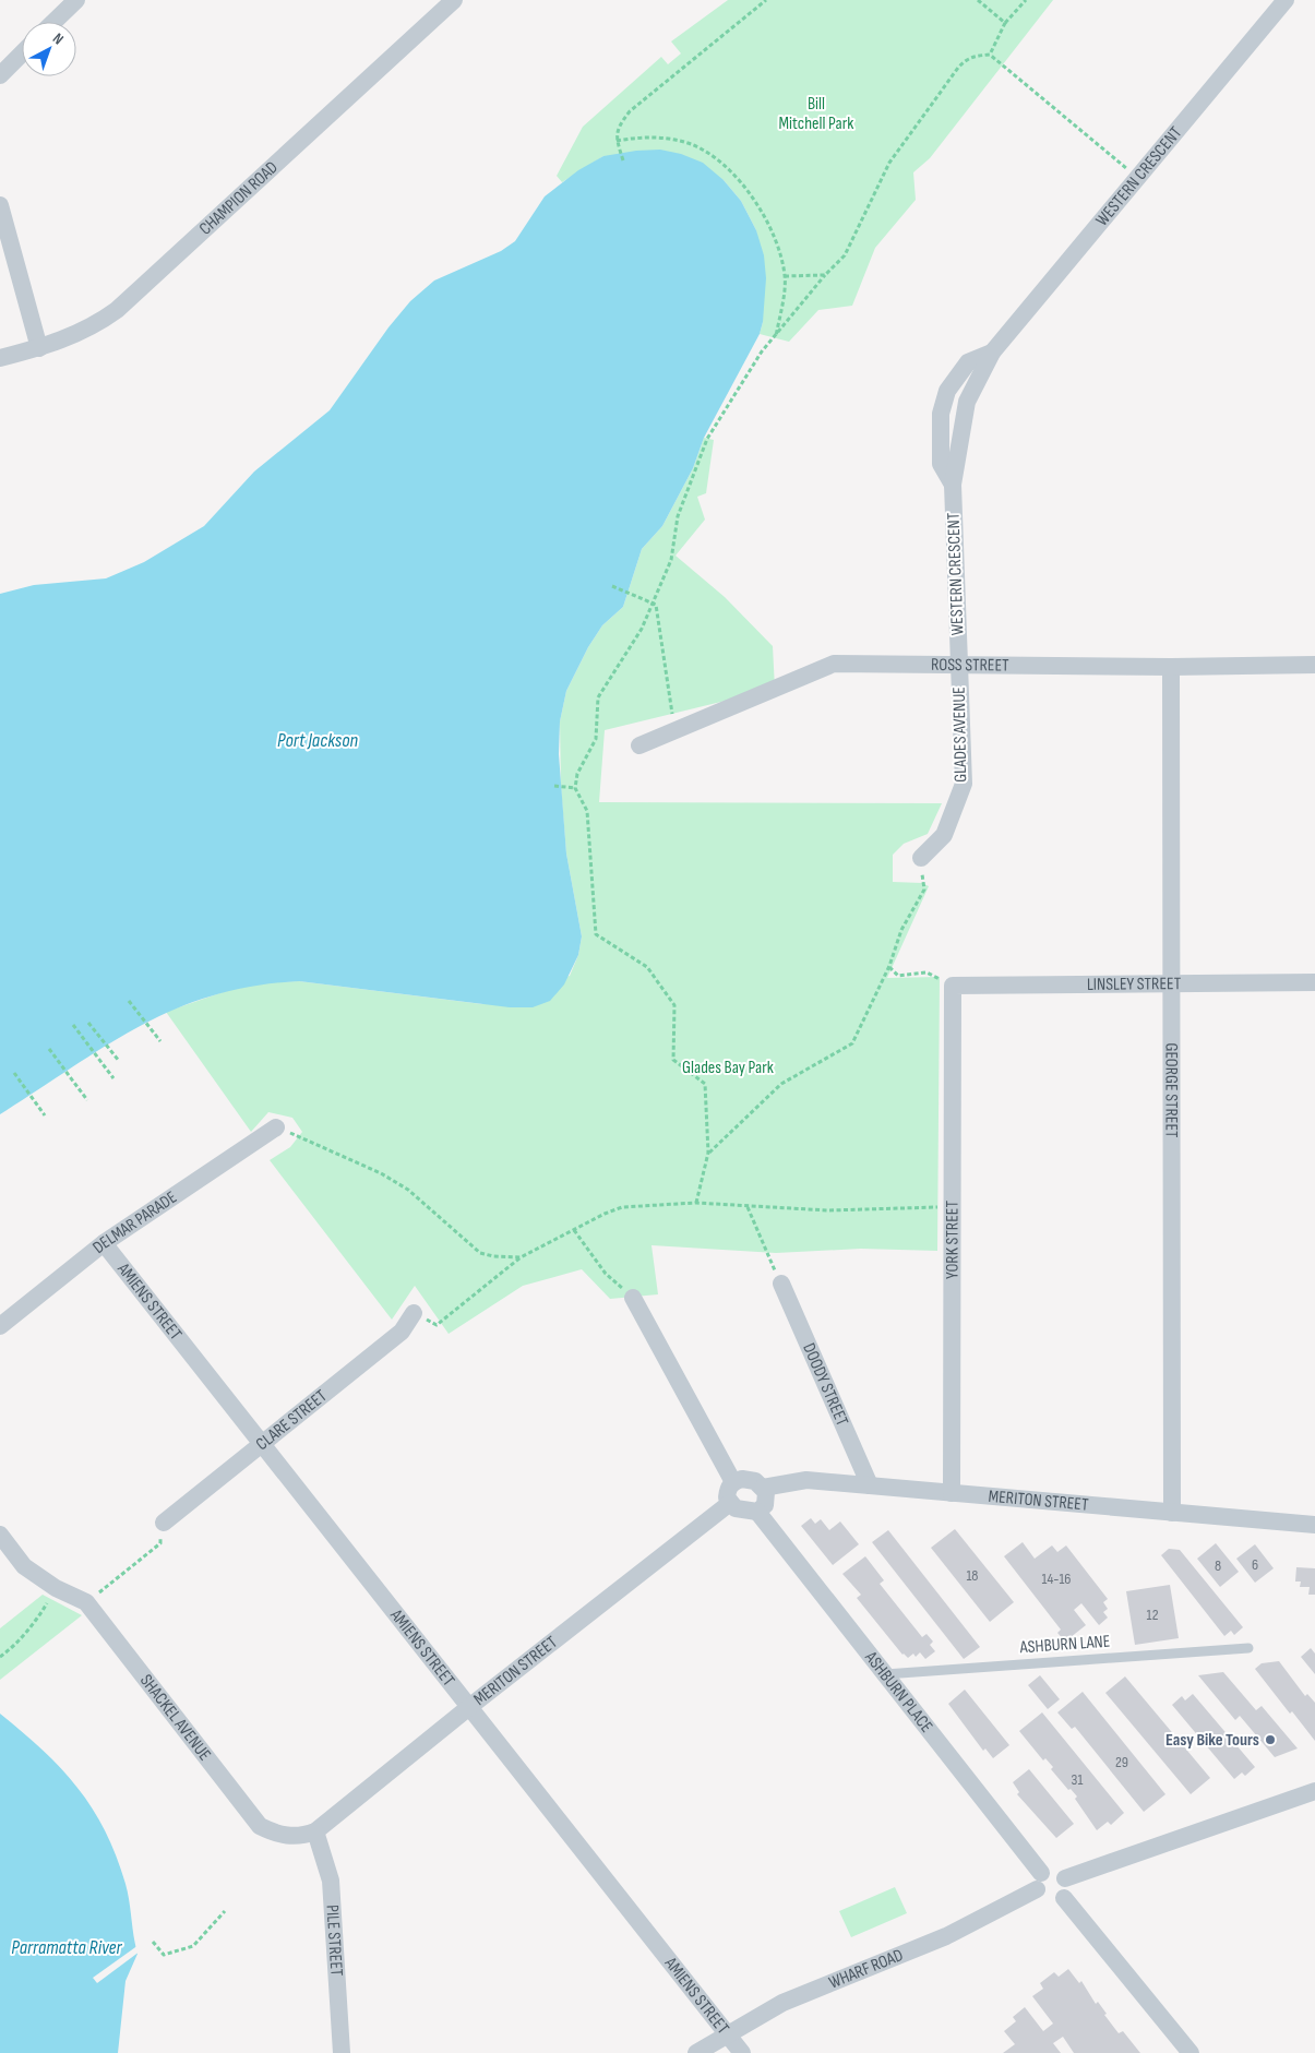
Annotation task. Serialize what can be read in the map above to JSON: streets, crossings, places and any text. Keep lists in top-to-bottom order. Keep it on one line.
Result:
{"streets":{"street":["WESTERN CRESCENT","CHAMPION ROAD","ROSS STREET","GLADES AVENUE","LINSLEY STREET","GEORGE STREET","DELMAR PARADE","YORK STREET","AMIENS STREET","DOODY STREET","CLARE STREET","MERITON STREET","ASHBURN PLACE","SHACKEL AVENUE","PILE STREET","WHARF ROAD"],"lane":["ASHBURN LANE"]},"crossings":[["WESTERN CRESCENT","ROSS STREET"],["WESTERN CRESCENT","GLADES AVENUE"],["ROSS STREET","GLADES AVENUE"],["ROSS STREET","GEORGE STREET"],["LINSLEY STREET","GEORGE STREET"],["LINSLEY STREET","YORK STREET"],["GEORGE STREET","MERITON STREET"],["DELMAR PARADE","AMIENS STREET"],["YORK STREET","MERITON STREET"],["AMIENS STREET","CLARE STREET"],["AMIENS STREET","MERITON STREET"],["AMIENS STREET","WHARF ROAD"],["DOODY STREET","MERITON STREET"],["MERITON STREET","ASHBURN PLACE"],["MERITON STREET","SHACKEL AVENUE"],["MERITON STREET","PILE STREET"],["ASHBURN LANE","ASHBURN PLACE"],["ASHBURN PLACE","WHARF ROAD"],["SHACKEL AVENUE","PILE STREET"]],"water":["Port Jackson","Parramatta River"],"parks":["Bill Mitchell Park","Glades Bay Park"],"places":["Easy Bike Tours"],"house_numbers":["6","8","18","14-16","12","29","31"],"north":"top right"}
